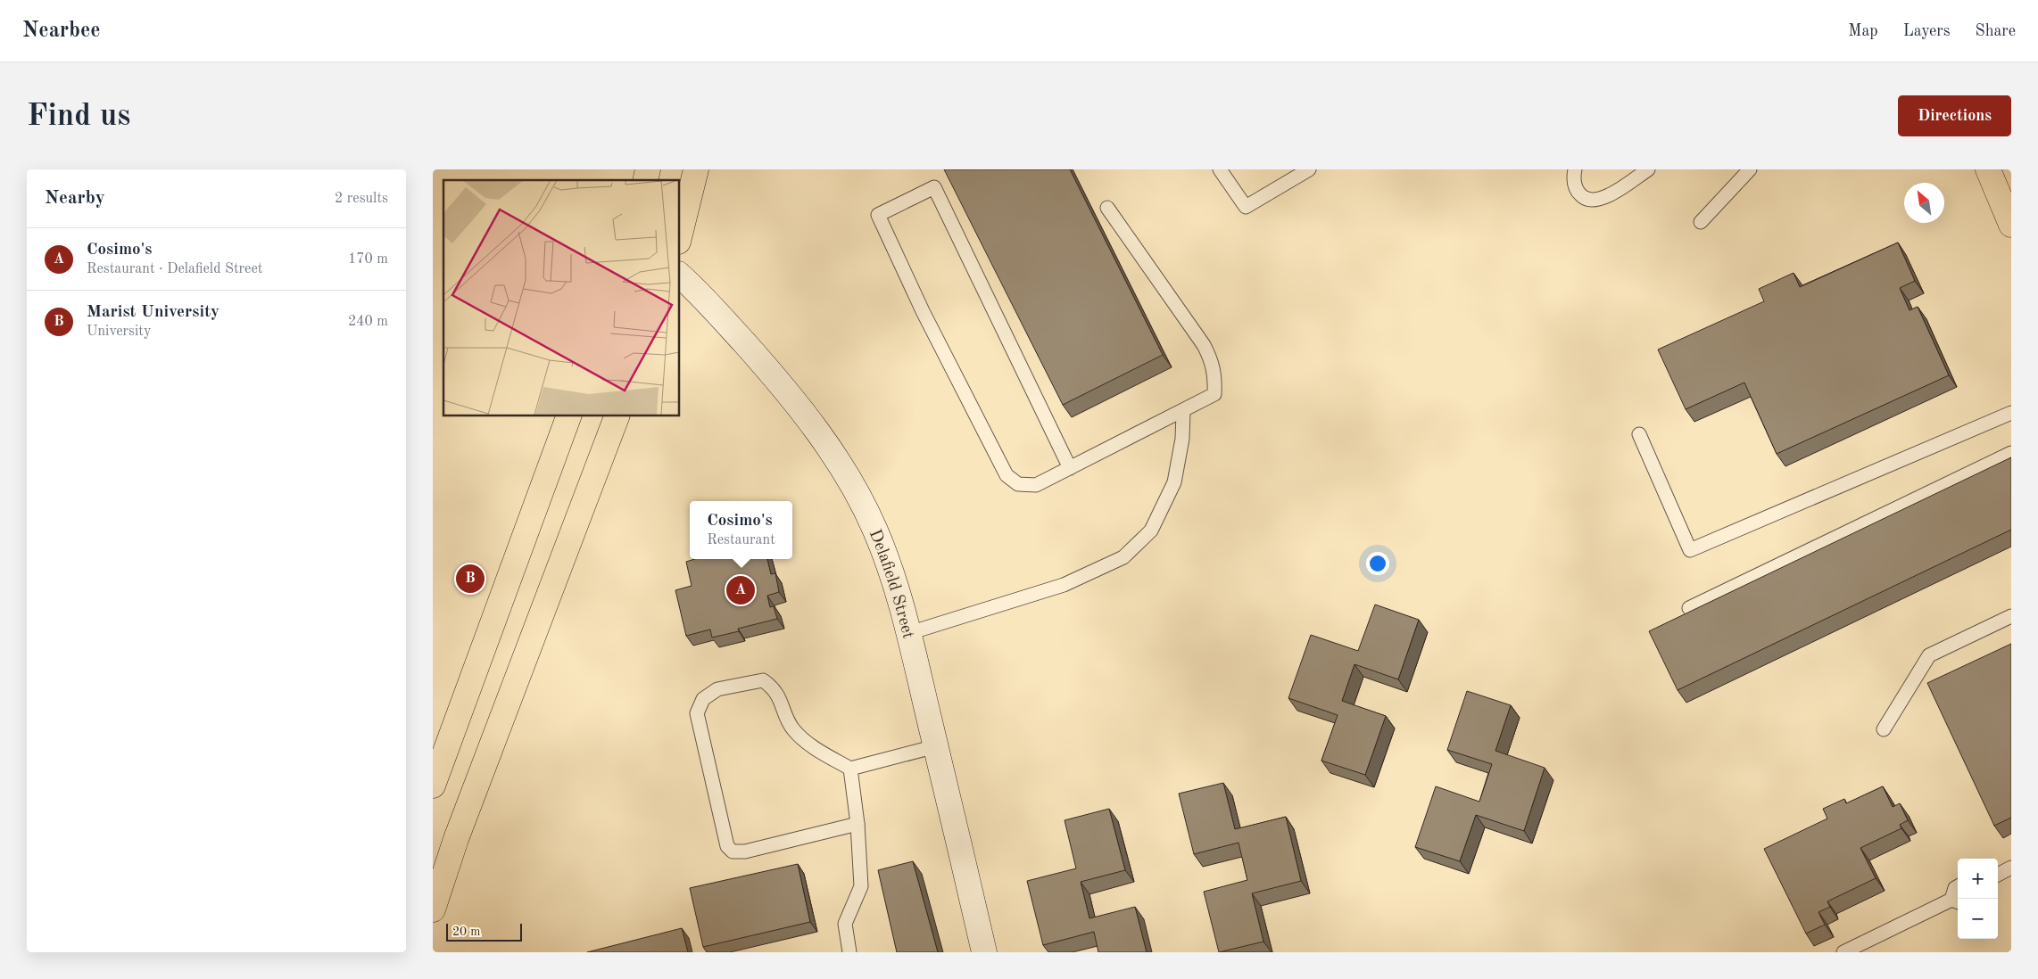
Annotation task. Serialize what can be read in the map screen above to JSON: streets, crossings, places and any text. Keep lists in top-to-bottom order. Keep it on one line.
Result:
{"streets":{"street":["Delafield Street"]},"scale_bar":"20 m","north":"top left","page":{"header":"Nearbee","nav":["Map","Layers","Share"],"buttons":"Directions","title":"Find us","heading":["Nearby","2 results"],"list":[{"mark":"A","name":"Cosimo's","note":"Restaurant · Delafield Street","value":"170 m"},{"mark":"B","name":"Marist University","note":"University","value":"240 m"}],"popup":["Cosimo's","Restaurant"],"pins":["B","A"],"map_buttons":["+","−"],"scale":"20 m"}}
